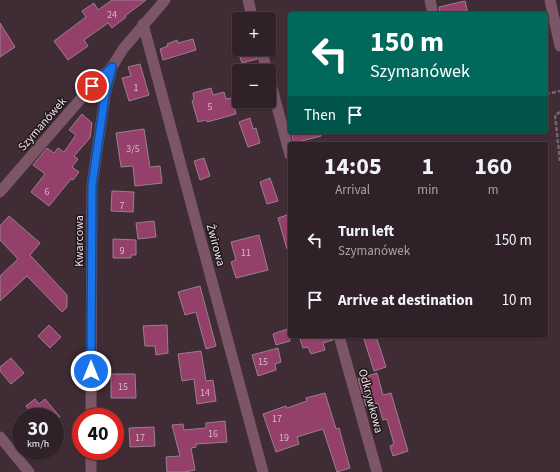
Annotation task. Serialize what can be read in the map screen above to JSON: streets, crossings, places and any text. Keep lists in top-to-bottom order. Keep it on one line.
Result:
{"streets":{"street":["Szymanówek","Kwarcowa","Żwirowa","Odkrywkowa"]},"crossings":[["Szymanówek","Kwarcowa"],["Szymanówek","Żwirowa"]],"house_numbers":["24","1","5","3/5","6","7","9","11","15","15","14","17","16","17","19"],"page":{"map_buttons":["+","−"],"turn":["150 m","Szymanówek"],"then":"Then","eta":["14:05","Arrival","1","min","160","m"],"list":[{"name":"Turn left","note":"Szymanówek","value":"150 m"},{"name":"Arrive at destination","value":"10 m"}],"speed":"30 km/h","limit":"40"}}
